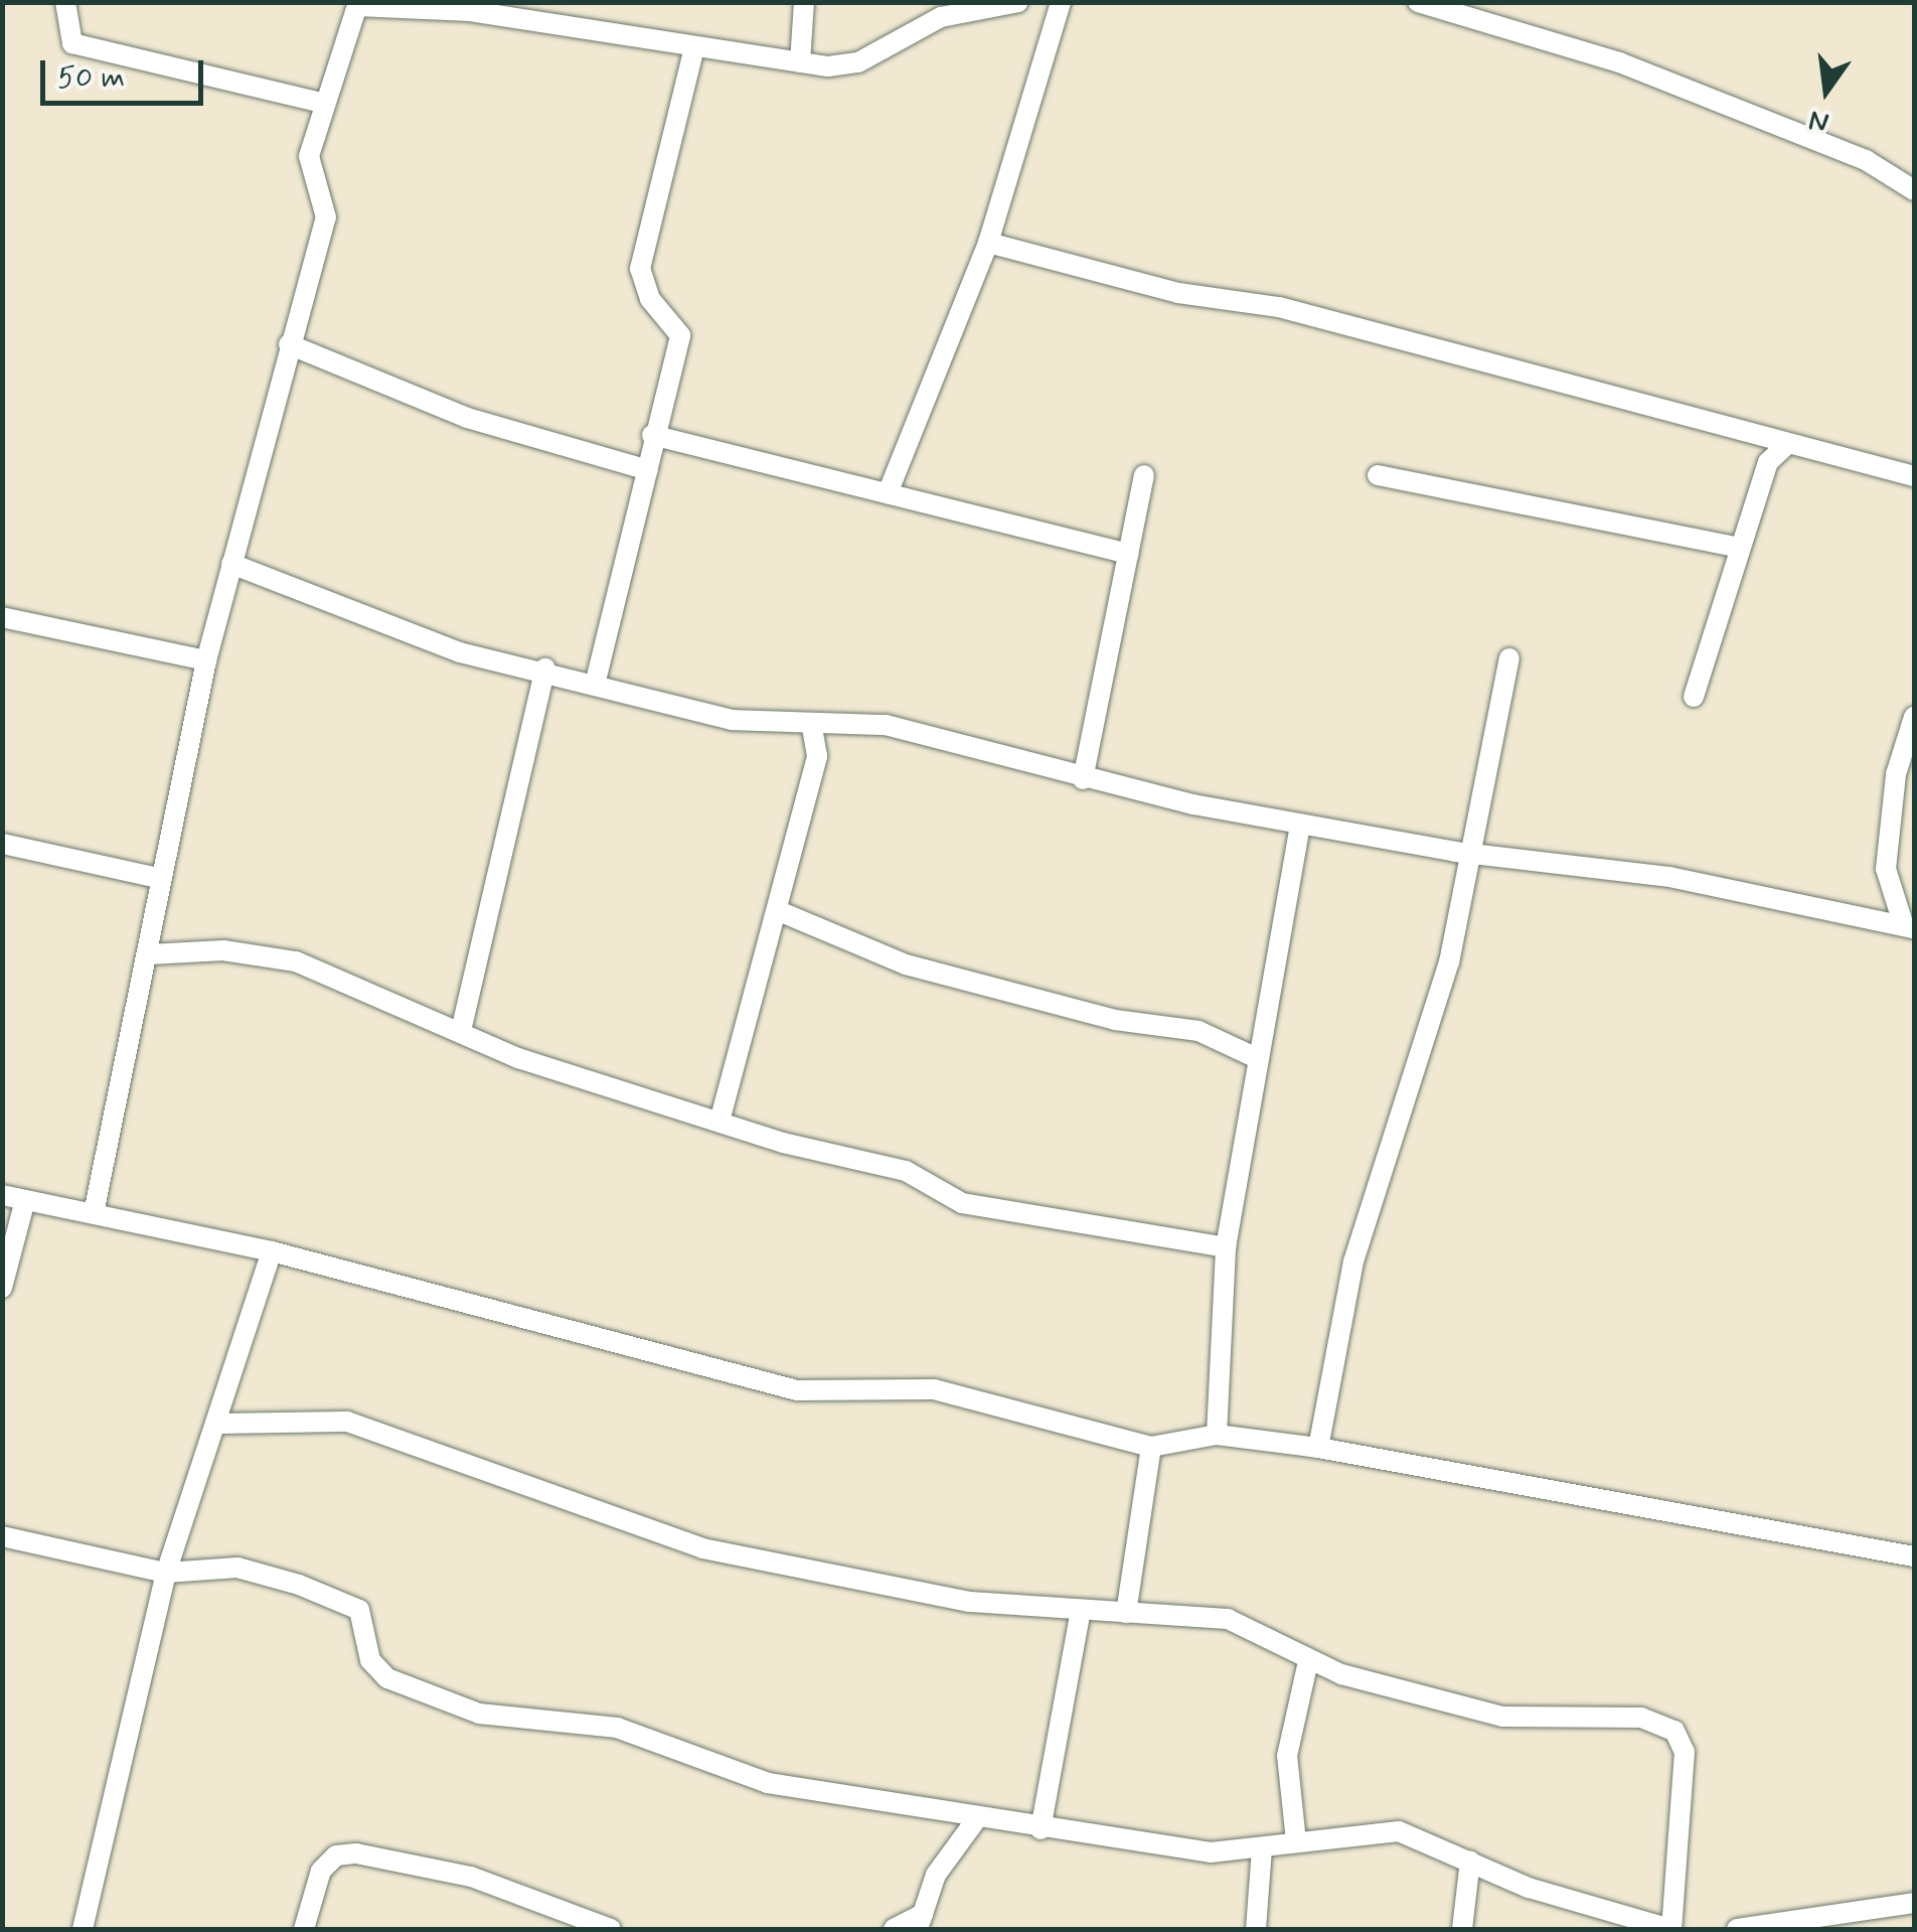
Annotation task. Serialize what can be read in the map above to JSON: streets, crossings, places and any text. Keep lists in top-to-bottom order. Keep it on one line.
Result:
{"scale_bar":"50 m","north":"bottom"}
